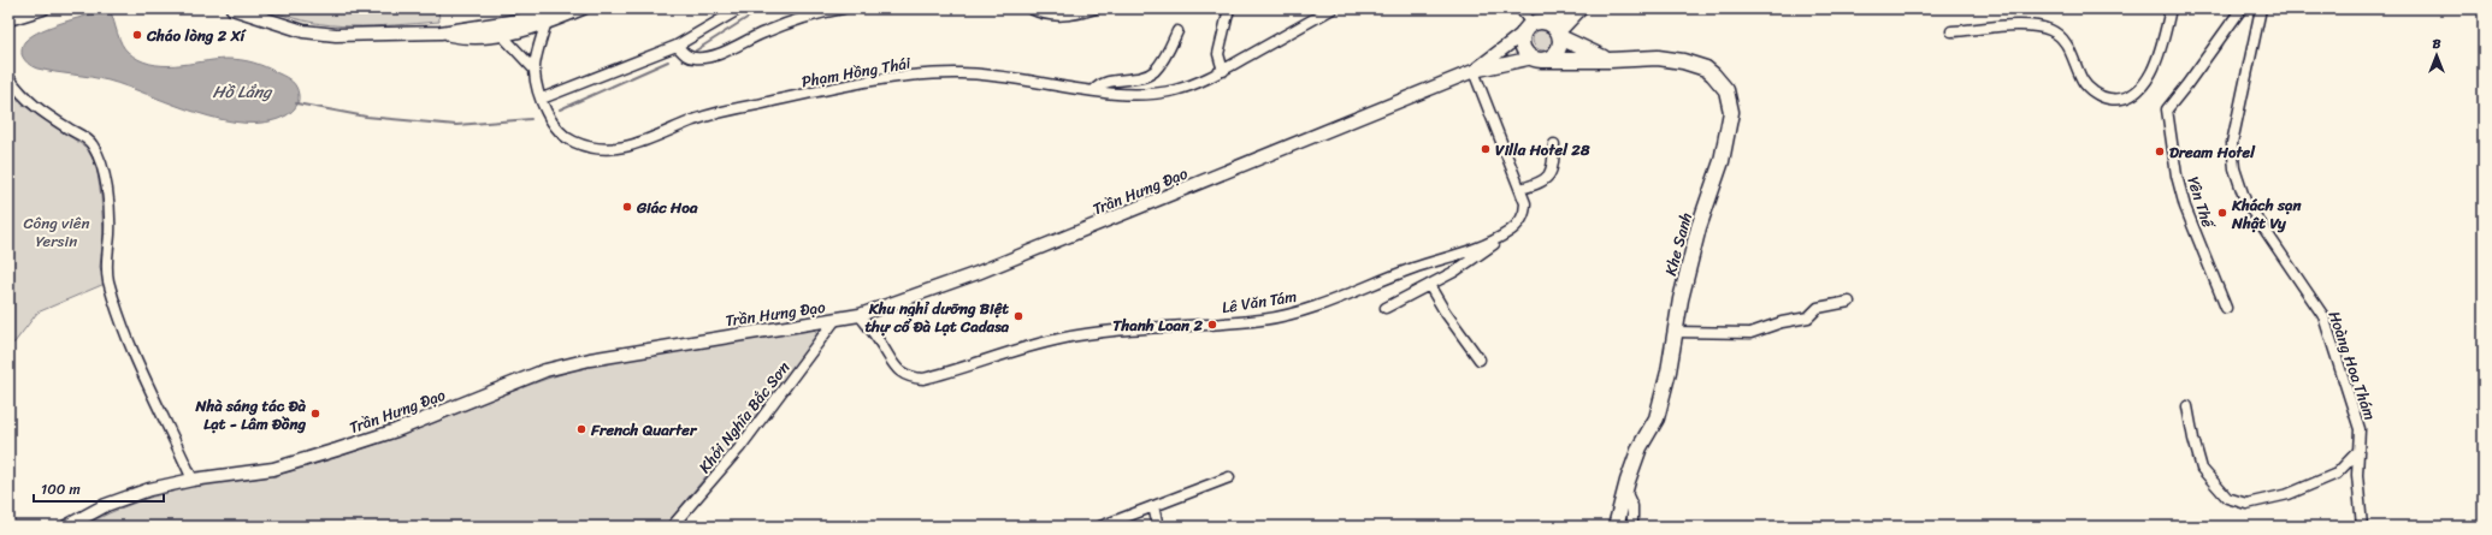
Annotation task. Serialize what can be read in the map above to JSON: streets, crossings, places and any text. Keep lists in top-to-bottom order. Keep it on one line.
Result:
{"streets":{"highway":["Khe Sanh"],"main road":["Trần Hưng Đạo"],"street":["Phạm Hồng Thái","Yên Thế","Lê Văn Tám","Hoàng Hoa Thám","Khởi Nghĩa Bắc Sơn"]},"crossings":[["Trần Hưng Đạo","Khe Sanh"],["Trần Hưng Đạo","Lê Văn Tám"],["Trần Hưng Đạo","Khởi Nghĩa Bắc Sơn"]],"water":["Hồ Lắng"],"parks":["Công viên Yersin"],"places":["Cháo lòng 2 Xí","Villa Hotel 28","Dream Hotel","Giác Hoa","Khách sạn Nhật Vy","Khu nghỉ dưỡng Biệt thự cổ Đà Lạt Cadasa","Thanh Loan 2","Nhà sáng tác Đà Lạt - Lâm Đồng","French Quarter"],"scale_bar":"100 m","north":"top"}
